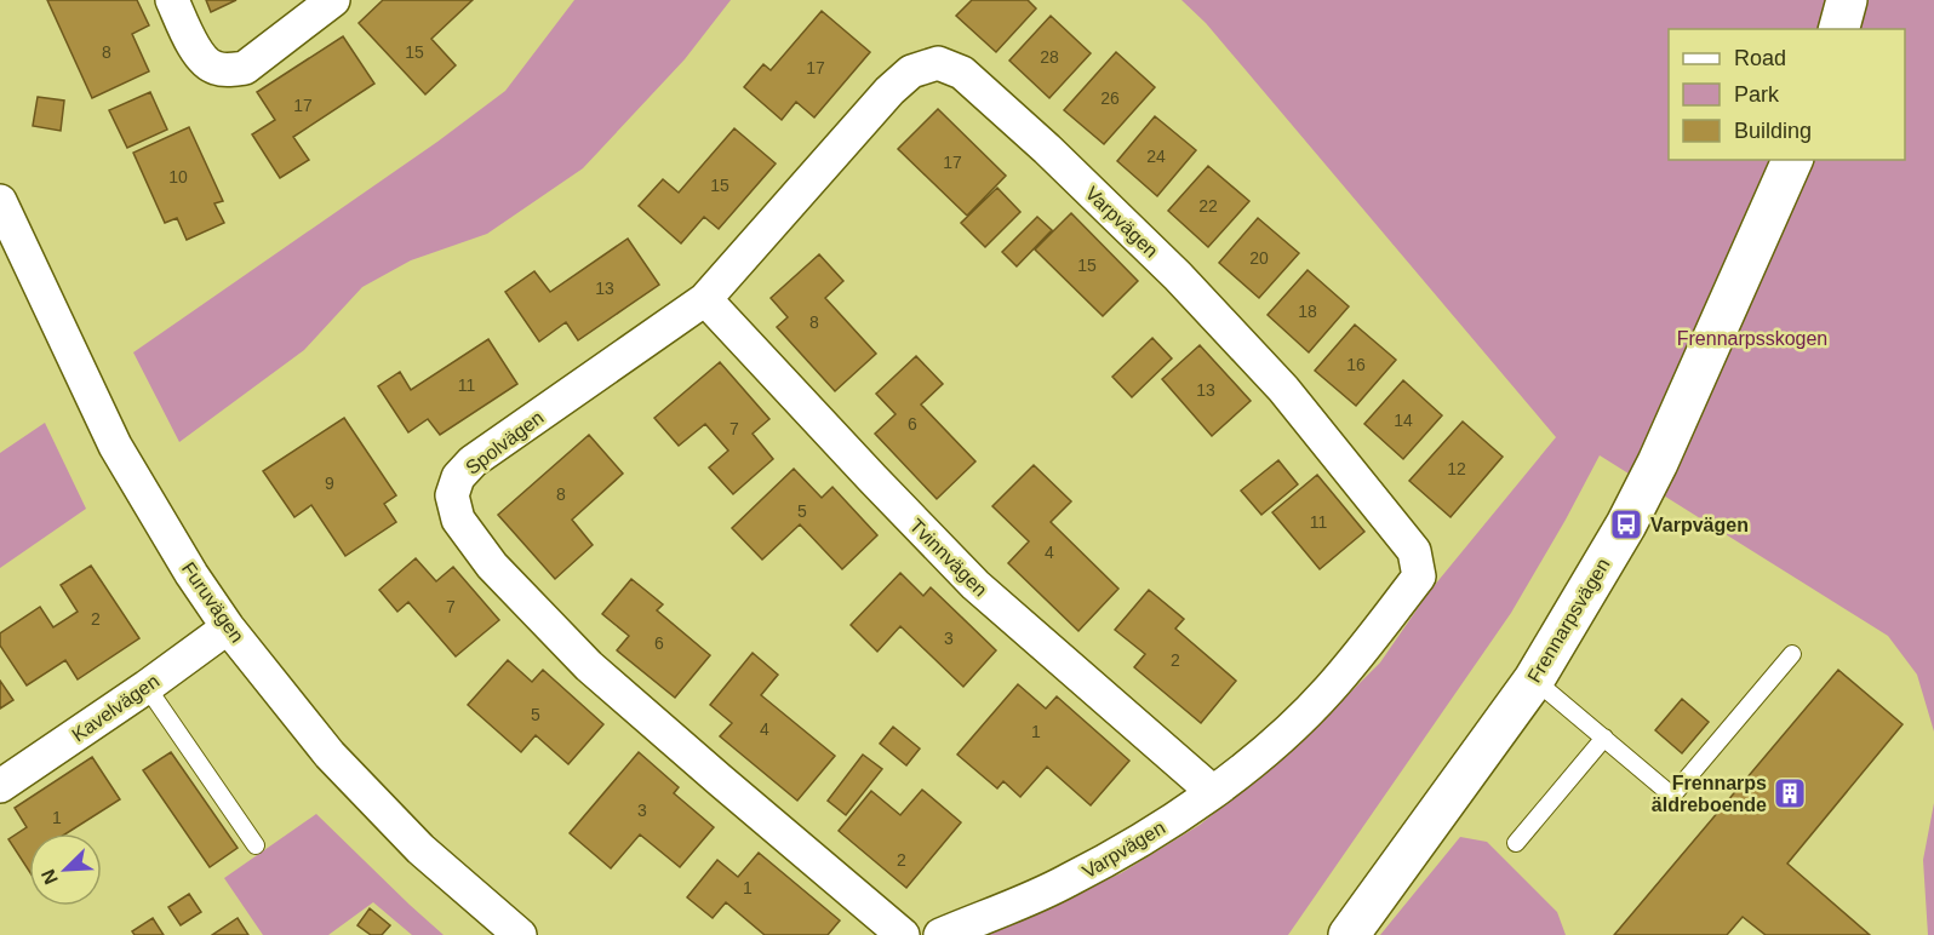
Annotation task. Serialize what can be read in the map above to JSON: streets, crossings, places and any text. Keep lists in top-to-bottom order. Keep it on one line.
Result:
{"streets":{"street":["Varpvägen","Spolvägen","Tvinnvägen","Furuvägen","Frennarpsvägen","Kavelvägen"]},"crossings":[["Varpvägen","Spolvägen"],["Varpvägen","Tvinnvägen"],["Spolvägen","Tvinnvägen"],["Furuvägen","Kavelvägen"]],"parks":["Frennarpsskogen"],"places":{"bus stop":["Varpvägen"],"building":["Frennarps äldreboende"]},"house_numbers":["8","15","28","17","26","17","24","17","10","15","22","20","15","13","18","8","16","11","13","14","6","7","12","9","8","5","11","4","7","2","3","6","2","5","4","1","3","1","2","1"],"legend":["Road","Park","Building"],"north":"bottom left"}
